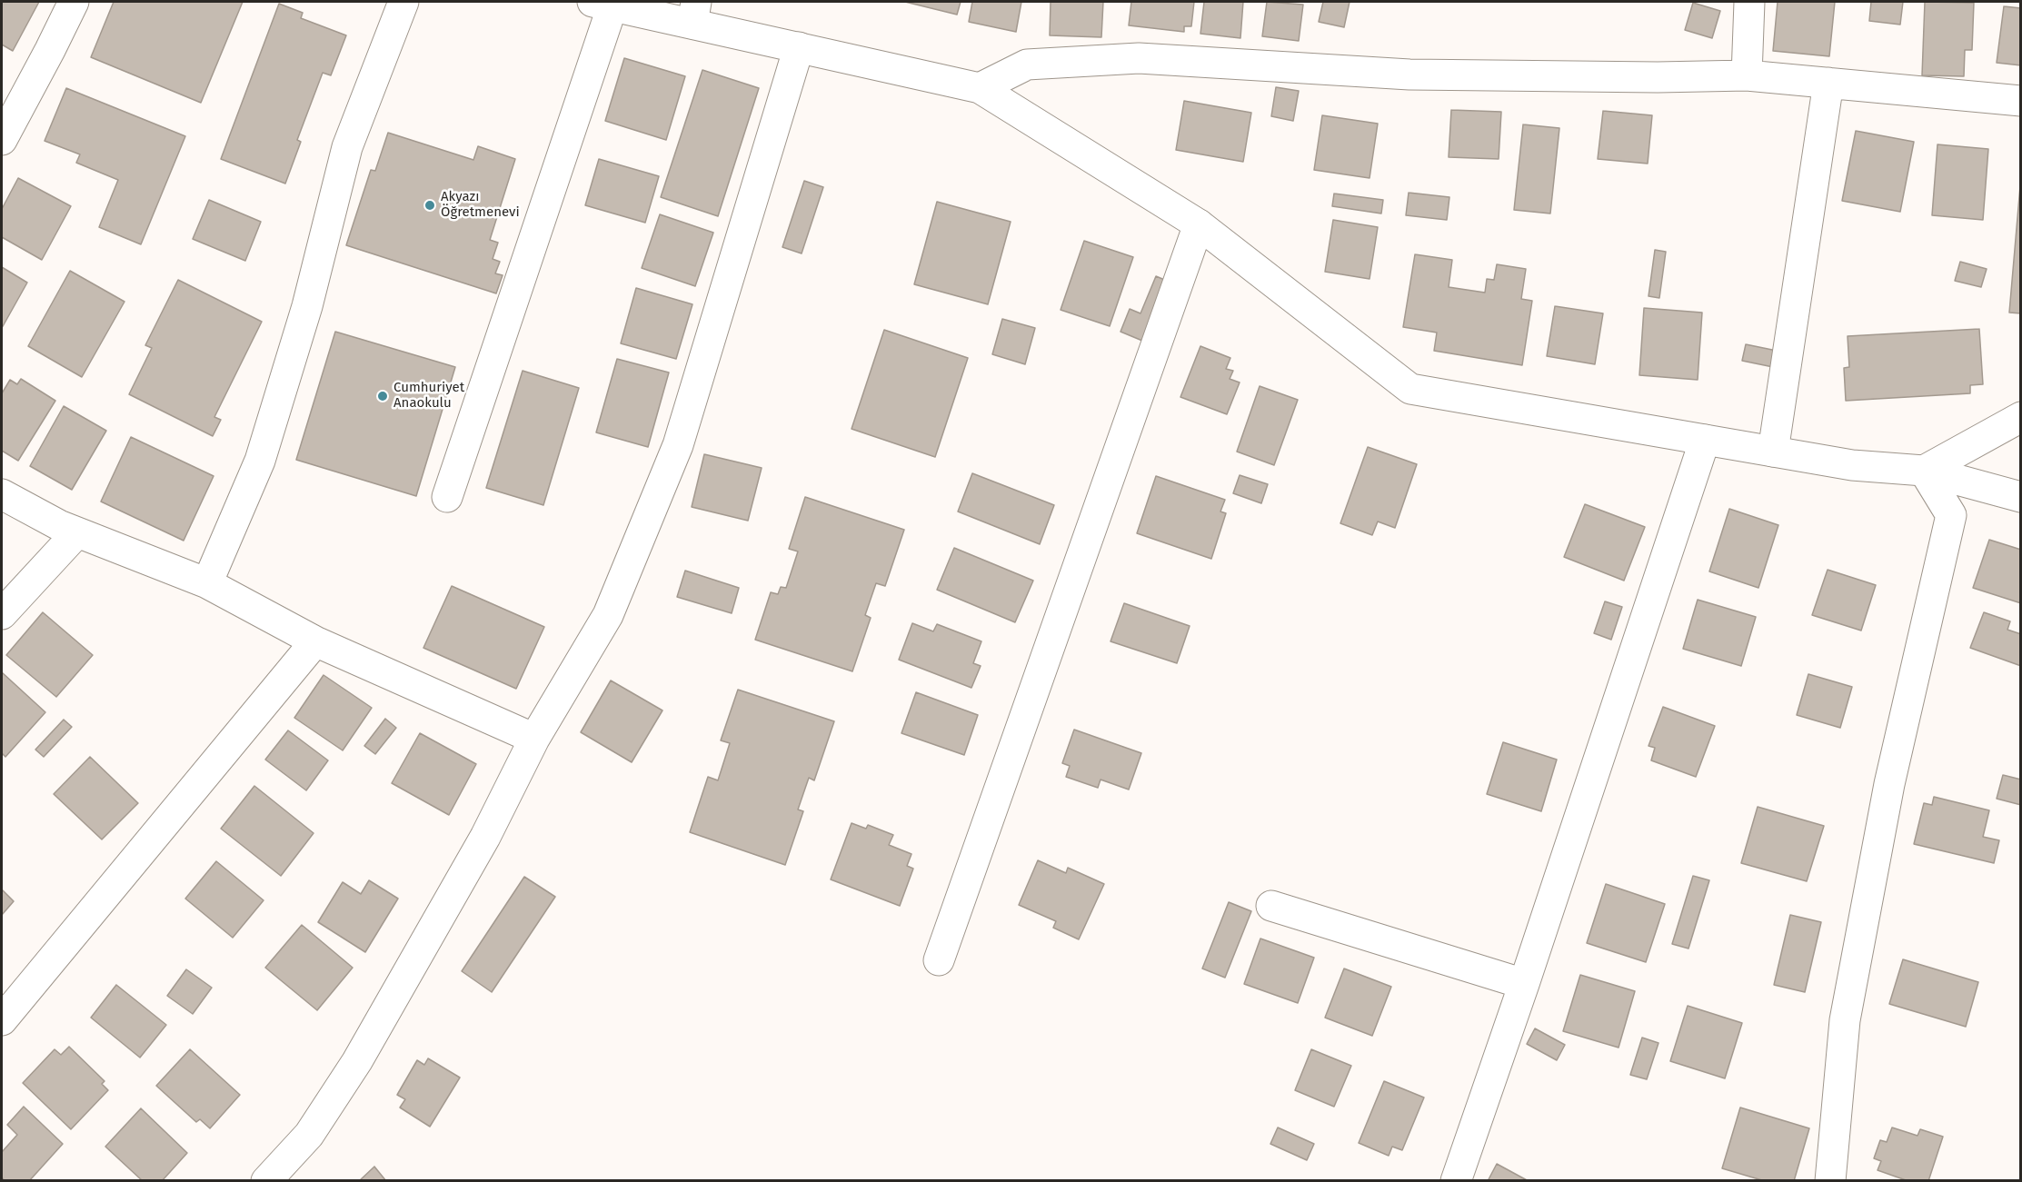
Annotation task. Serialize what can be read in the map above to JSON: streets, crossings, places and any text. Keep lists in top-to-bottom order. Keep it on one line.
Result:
{"places":["Akyazı Öğretmenevi","Cumhuriyet Anaokulu"]}
